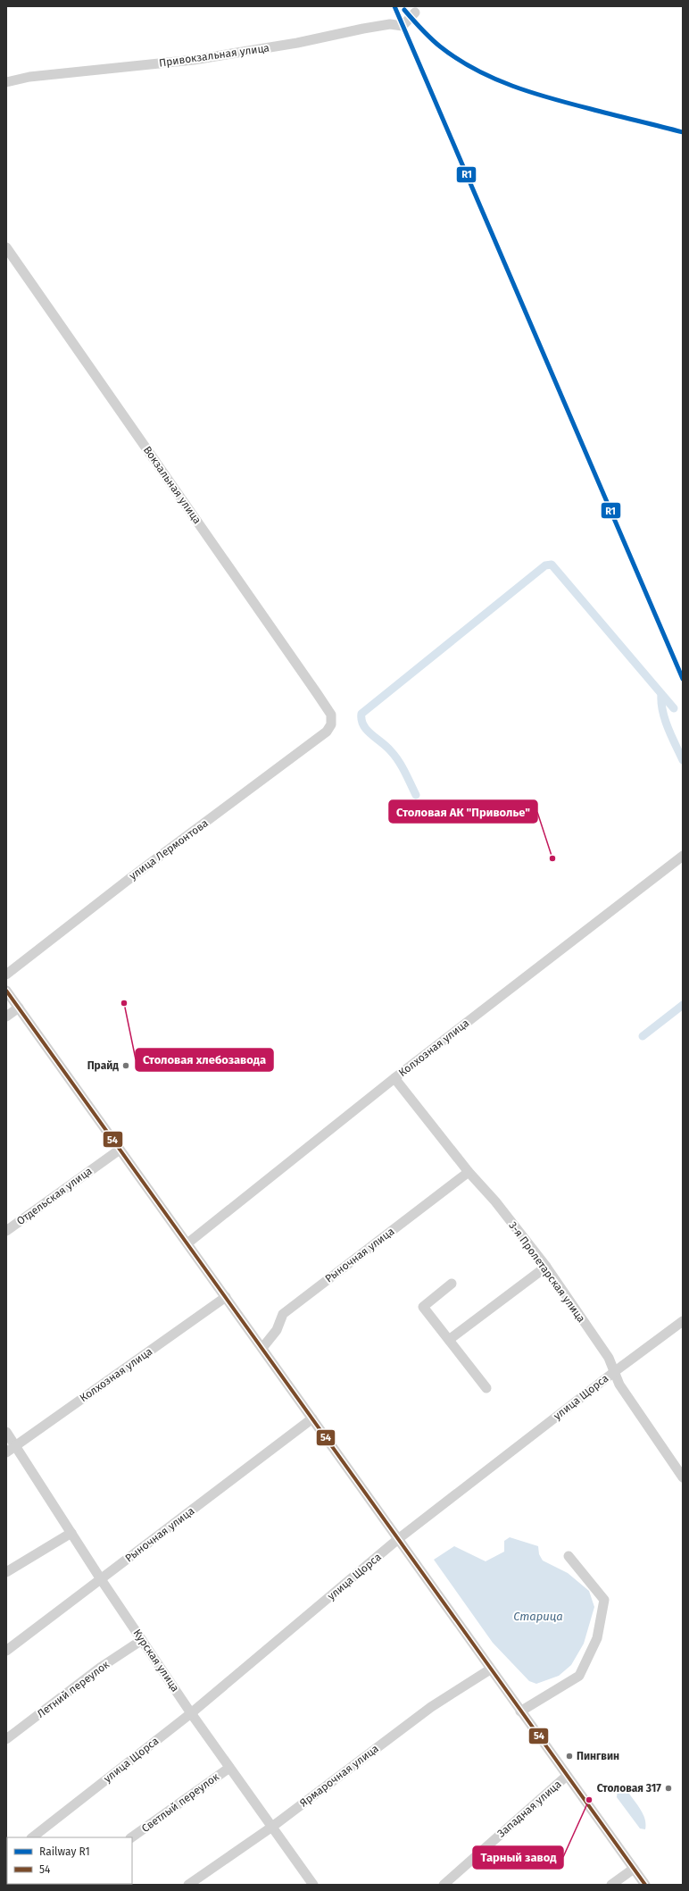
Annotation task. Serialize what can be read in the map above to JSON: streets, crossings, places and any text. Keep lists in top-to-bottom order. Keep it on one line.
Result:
{"streets":{"street":["Привокзальная улица","Вокзальная улица","улица Лермонтова","Колхозная улица","Отдельская улица","Рыночная улица","3-я Пролетарская улица","улица Щорса","Курская улица","Летний переулок","Ярмарочная улица","Светлый переулок","Западная улица"]},"crossings":[["Вокзальная улица","улица Лермонтова"],["Колхозная улица","3-я Пролетарская улица"],["Колхозная улица","Курская улица"],["Рыночная улица","3-я Пролетарская улица"],["Рыночная улица","Курская улица"],["3-я Пролетарская улица","улица Щорса"],["улица Щорса","Курская улица"],["Курская улица","Летний переулок"],["Курская улица","Ярмарочная улица"],["Курская улица","Светлый переулок"]],"water":["Старица"],"places":["Столовая АК \"Приволье\"","Столовая хлебозавода","Прайд","Пингвин","Столовая 317","Тарный завод"],"lines":["rail line R1","transit line 54"],"legend":["Railway R1","54"]}
